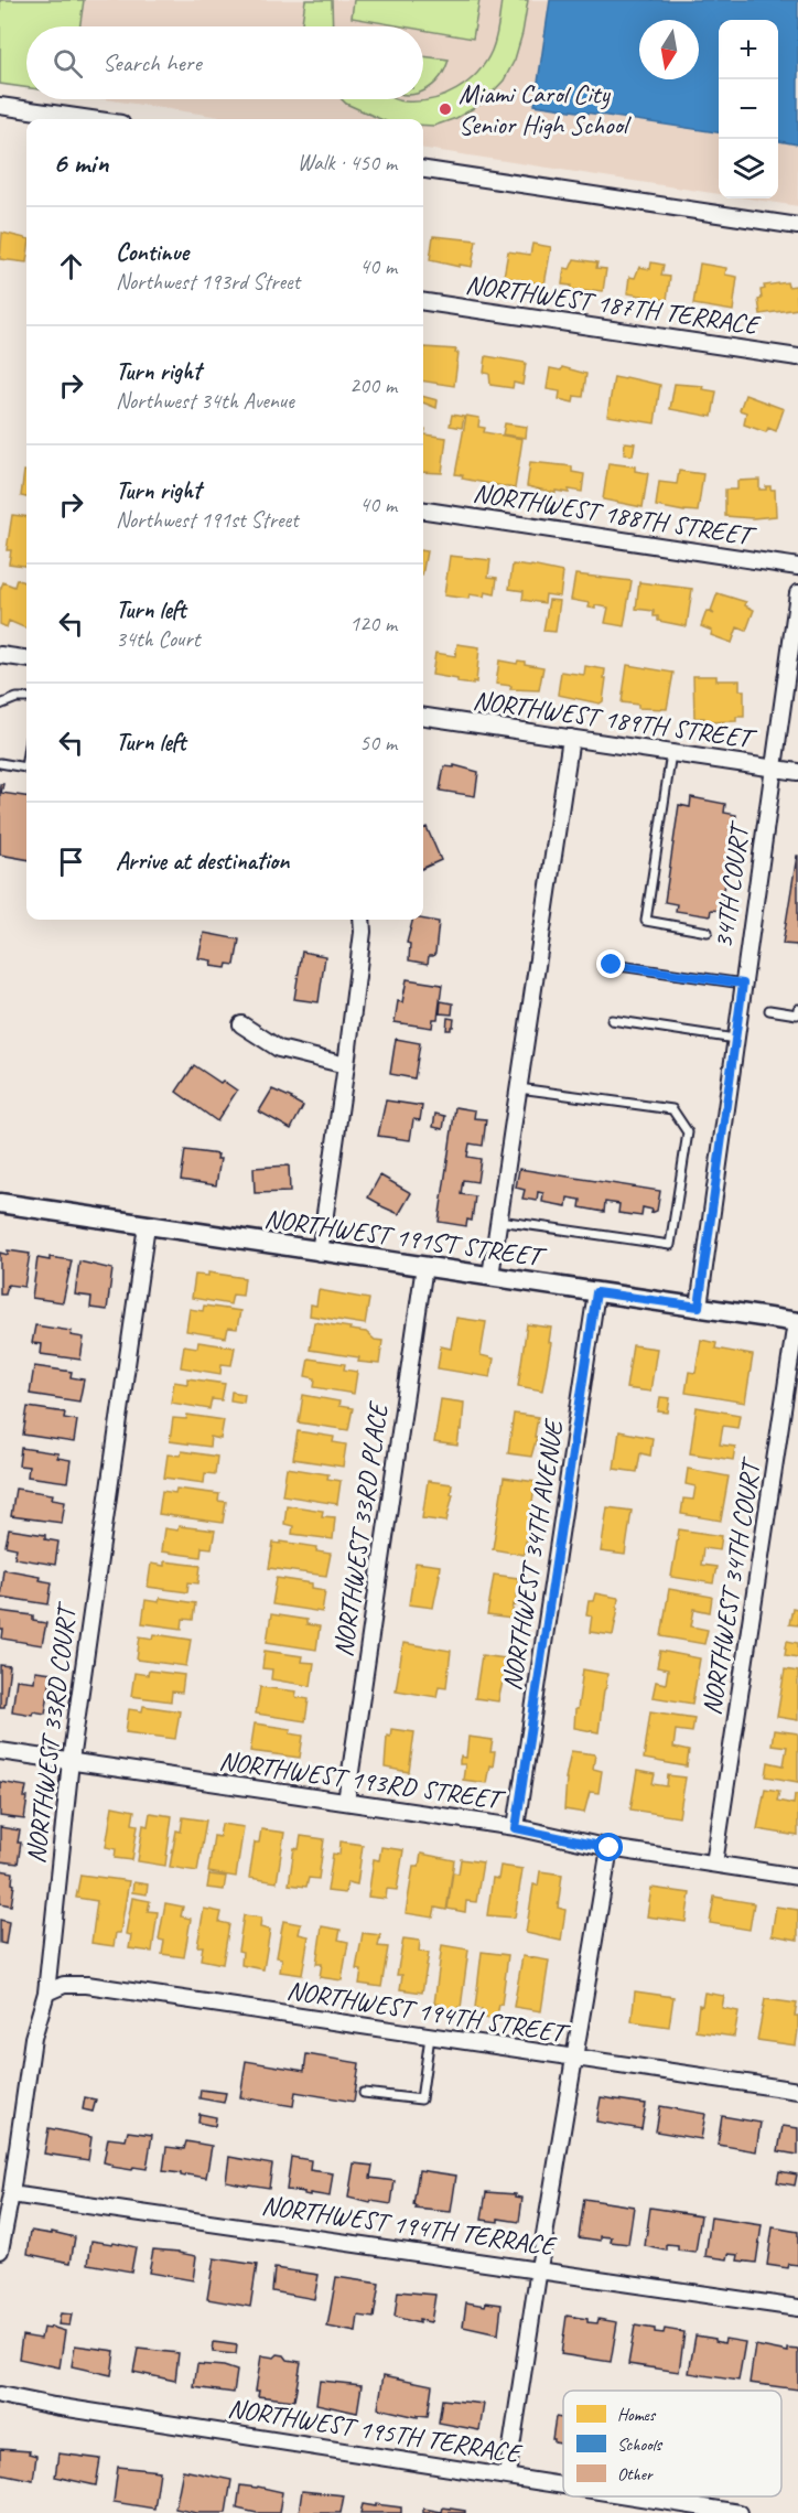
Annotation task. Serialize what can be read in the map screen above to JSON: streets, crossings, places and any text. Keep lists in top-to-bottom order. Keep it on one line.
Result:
{"streets":{"street":["NORTHWEST 187TH TERRACE","NORTHWEST 188TH STREET","NORTHWEST 189TH STREET","34TH COURT","NORTHWEST 191ST STREET","NORTHWEST 33RD PLACE","NORTHWEST 34TH AVENUE","NORTHWEST 34TH COURT","NORTHWEST 33RD COURT","NORTHWEST 193RD STREET","NORTHWEST 194TH STREET","NORTHWEST 194TH TERRACE","NORTHWEST 195TH TERRACE"]},"crossings":[["NORTHWEST 189TH STREET","34TH COURT"],["34TH COURT","NORTHWEST 191ST STREET"],["NORTHWEST 191ST STREET","NORTHWEST 33RD PLACE"],["NORTHWEST 191ST STREET","NORTHWEST 34TH AVENUE"],["NORTHWEST 191ST STREET","NORTHWEST 34TH COURT"],["NORTHWEST 191ST STREET","NORTHWEST 33RD COURT"],["NORTHWEST 33RD PLACE","NORTHWEST 193RD STREET"],["NORTHWEST 34TH AVENUE","NORTHWEST 193RD STREET"],["NORTHWEST 34TH COURT","NORTHWEST 193RD STREET"],["NORTHWEST 33RD COURT","NORTHWEST 193RD STREET"],["NORTHWEST 33RD COURT","NORTHWEST 194TH STREET"],["NORTHWEST 33RD COURT","NORTHWEST 194TH TERRACE"]],"places":["Miami Carol City Senior High School"],"legend":["Homes","Schools","Other"],"north":"bottom","page":{"map_buttons":["+","−"],"search":"Search here","heading":["6 min","Walk · 450 m"],"list":[["Continue","Northwest 193rd Street","40 m"],["Turn right","Northwest 34th Avenue","200 m"],["Turn right","Northwest 191st Street","40 m"],["Turn left","34th Court","120 m"],["Turn left","50 m"],"Arrive at destination"]}}
